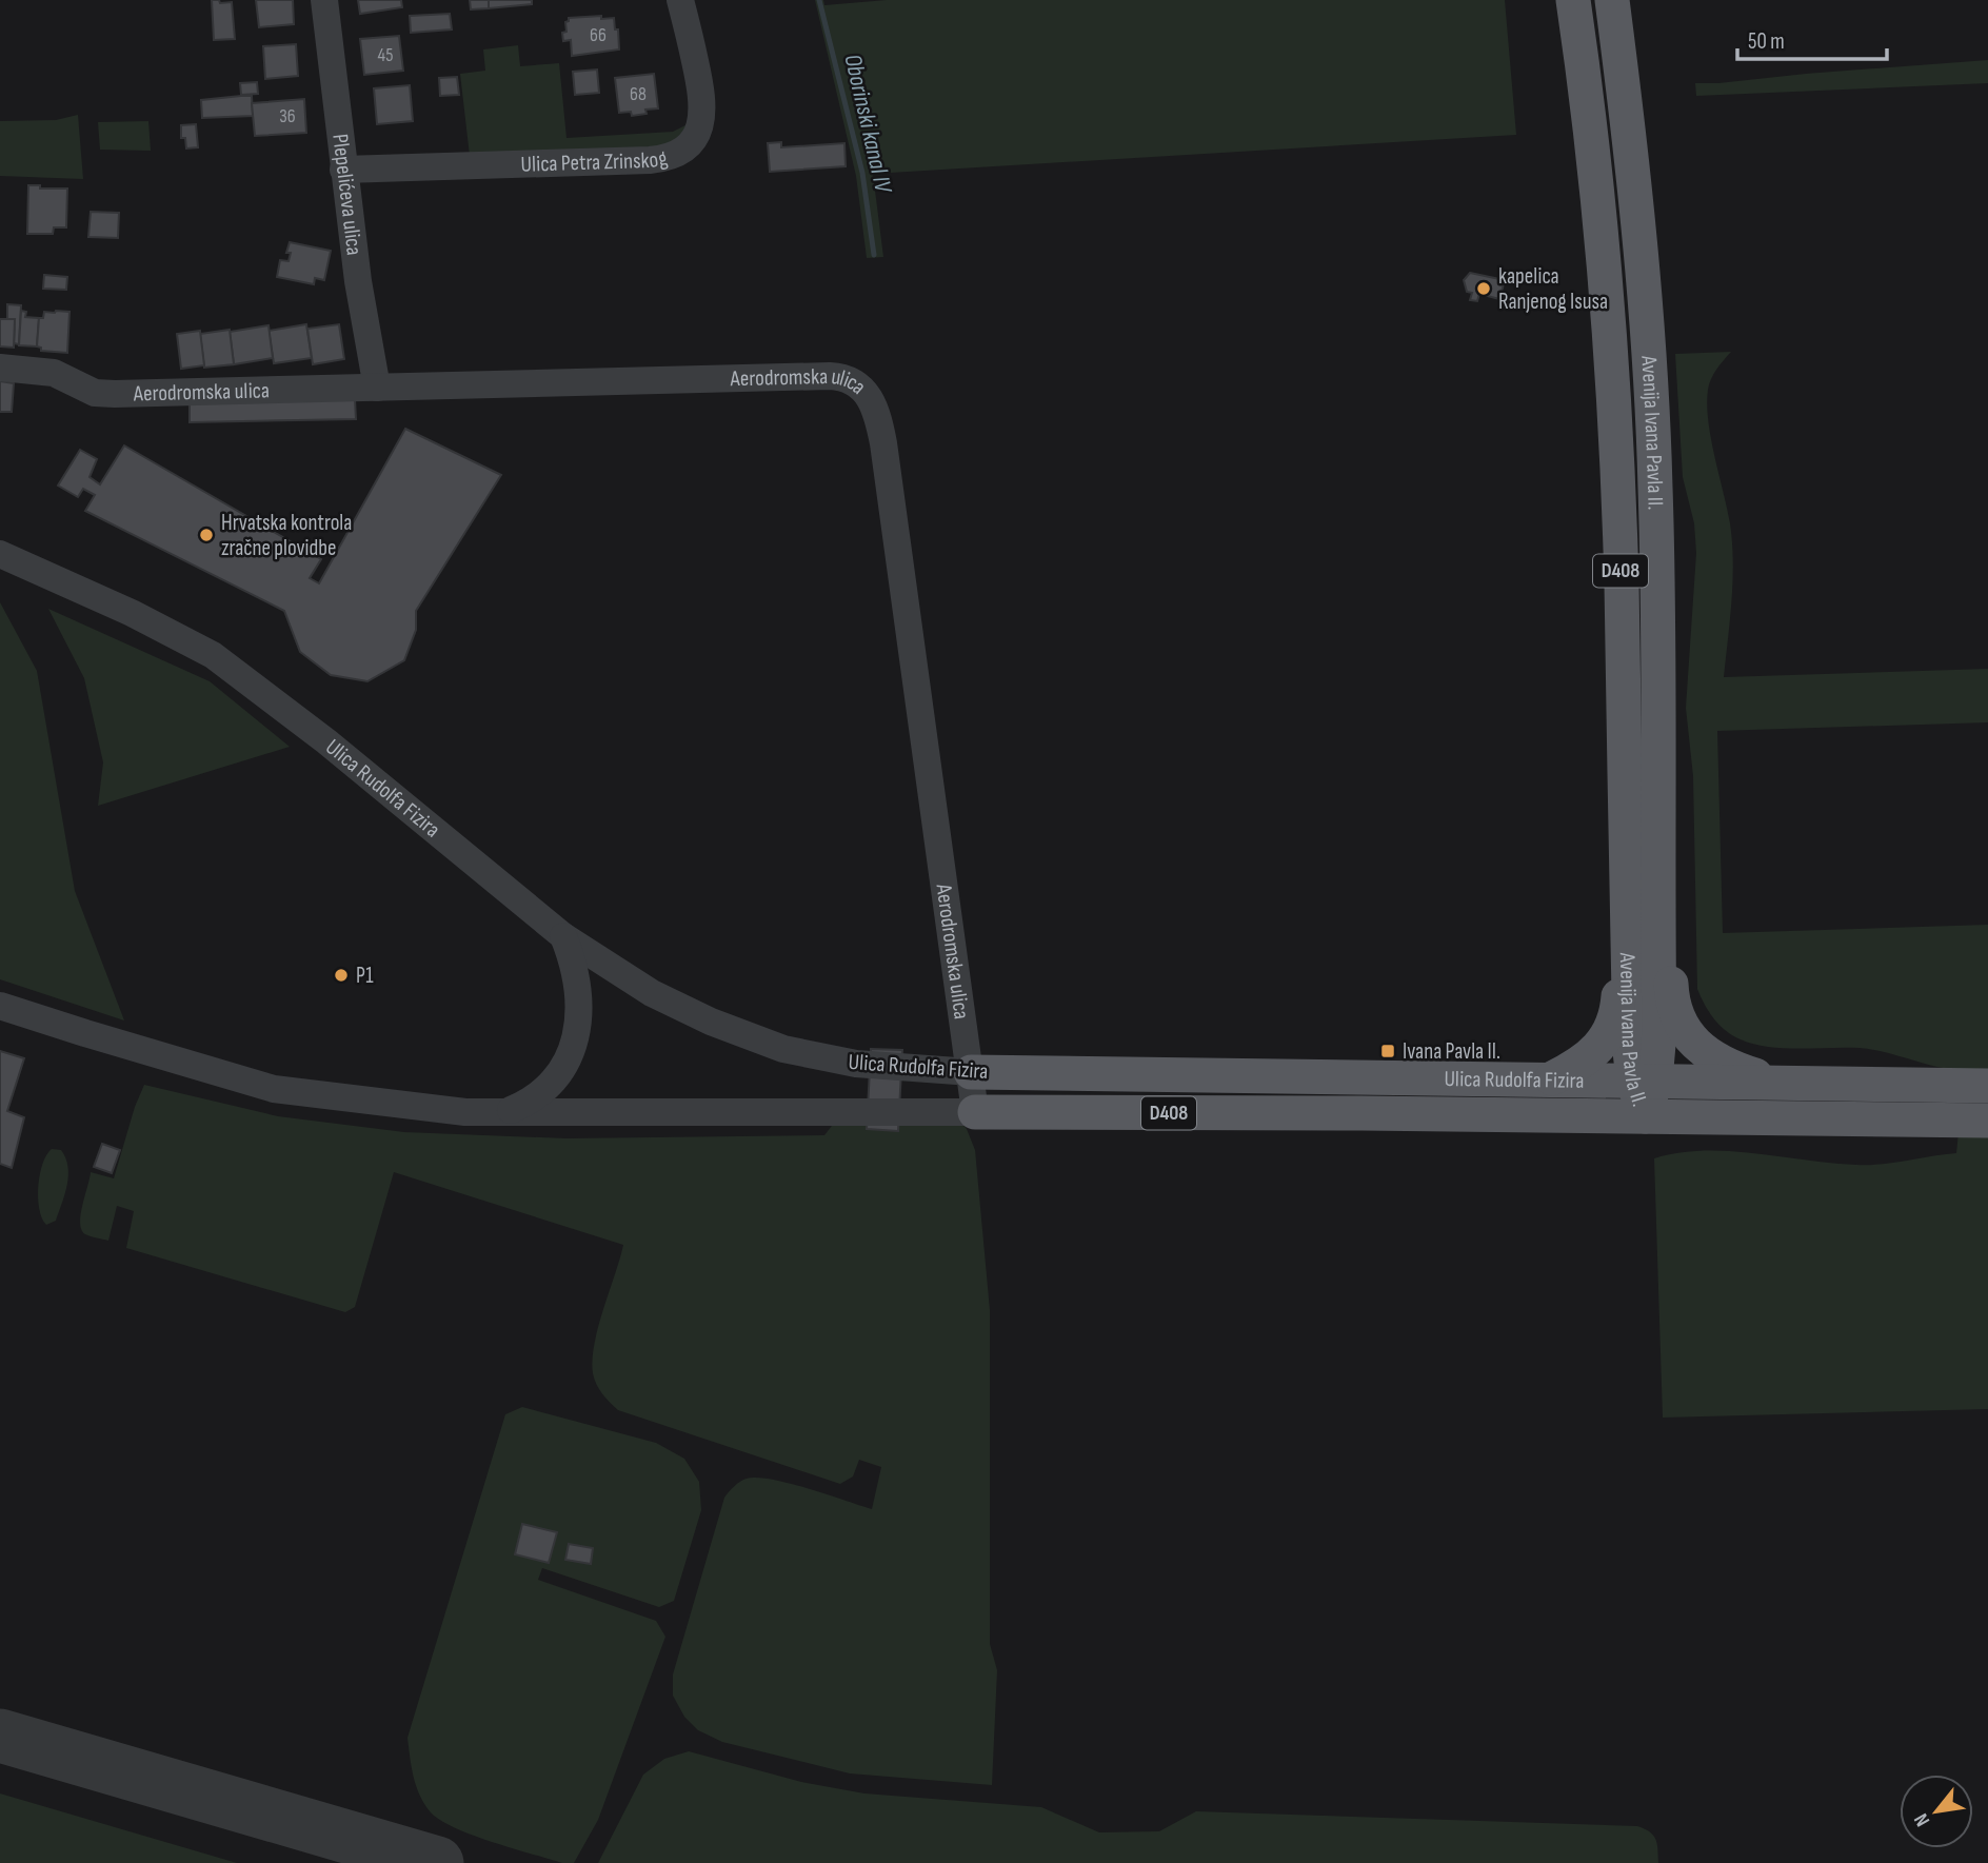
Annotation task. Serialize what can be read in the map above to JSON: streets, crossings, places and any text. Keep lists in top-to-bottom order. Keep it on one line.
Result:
{"streets":{"main road":["Avenija Ivana Pavla II.","D408","Ulica Rudolfa Fizira"],"street":["Ulica Petra Zrinskog","Plepelićeva ulica","Aerodromska ulica"]},"crossings":[["Ulica Petra Zrinskog","Plepelićeva ulica"],["Plepelićeva ulica","Aerodromska ulica"],["Aerodromska ulica","Ulica Rudolfa Fizira"],["Avenija Ivana Pavla II.","Ulica Rudolfa Fizira"]],"water":["Oborinski kanal IV"],"places":{"other":["kapelica Ranjenog Isusa","Hrvatska kontrola zračne plovidbe","P1"],"transit":["Ivana Pavla II."]},"house_numbers":["66","45","68","36"],"scale_bar":"50 m","north":"bottom left"}
